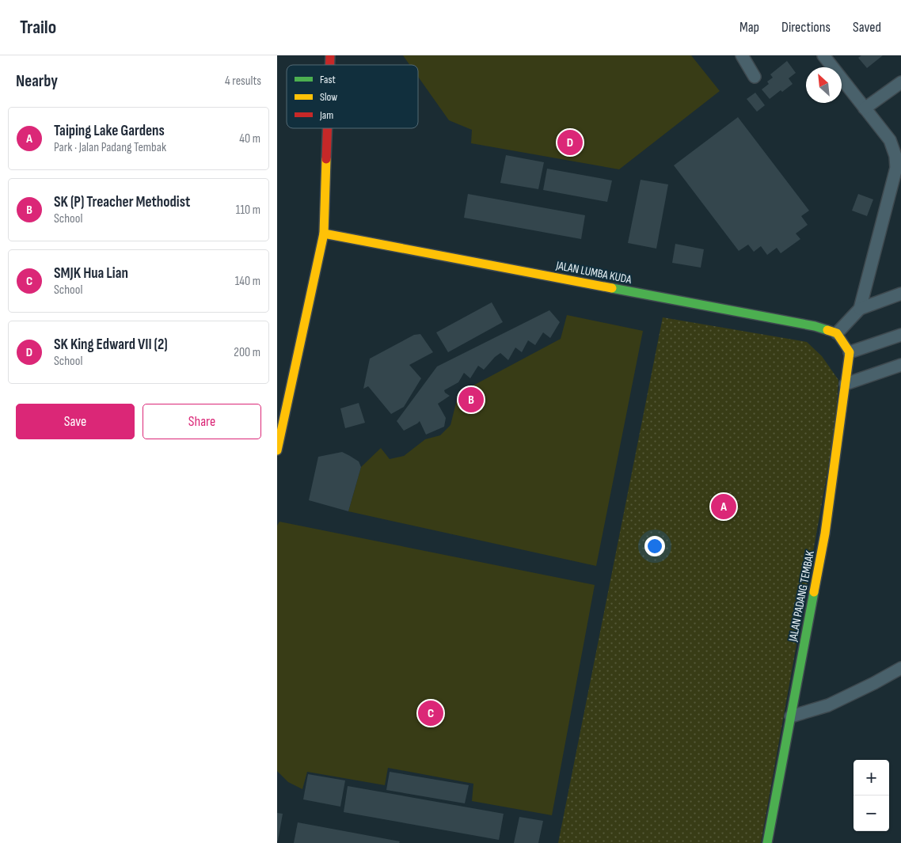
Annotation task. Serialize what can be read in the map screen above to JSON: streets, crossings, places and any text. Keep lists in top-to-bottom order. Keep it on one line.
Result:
{"streets":{"street":["JALAN LUMBA KUDA","JALAN PADANG TEMBAK"]},"legend":["Fast","Slow","Jam"],"north":"top left","page":{"header":"Trailo","nav":["Map","Directions","Saved"],"heading":["Nearby","4 results"],"list":[{"mark":"A","name":"Taiping Lake Gardens","note":"Park · Jalan Padang Tembak","value":"40 m"},{"mark":"B","name":"SK (P) Treacher Methodist","note":"School","value":"110 m"},{"mark":"C","name":"SMJK Hua Lian","note":"School","value":"140 m"},{"mark":"D","name":"SK King Edward VII (2)","note":"School","value":"200 m"}],"pins":["D","B","A","C"],"buttons":["Save","Share"],"map_buttons":["+","−"]}}
